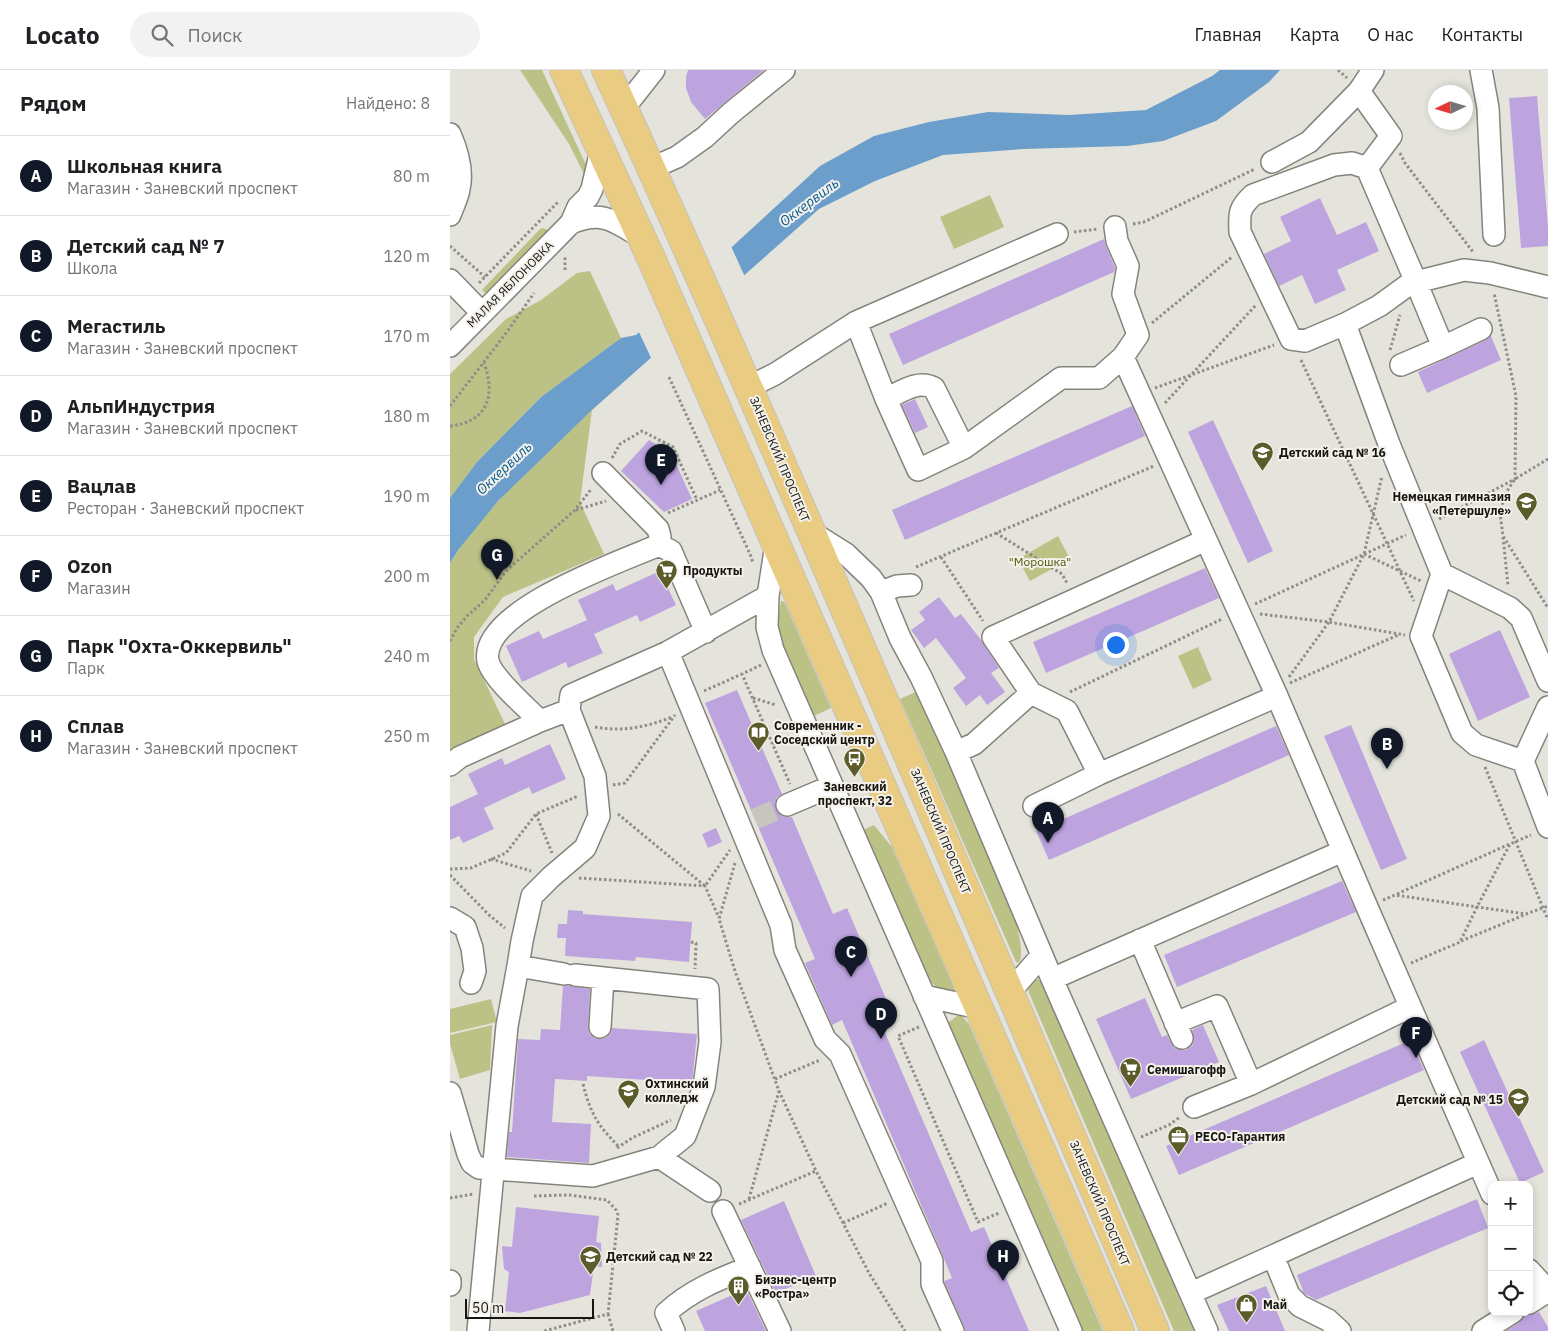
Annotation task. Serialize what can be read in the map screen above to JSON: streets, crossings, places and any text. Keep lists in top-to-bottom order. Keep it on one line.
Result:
{"streets":{"main road":["ЗАНЕВСКИЙ ПРОСПЕКТ"],"street":["МАЛАЯ ЯБЛОНОВКА"]},"water":["Оккервиль"],"parks":["\"Морошка\""],"places":{"school or university":["Детский сад № 16","Немецкая гимназия «Петершуле»","Охтинский колледж","Детский сад № 15","Детский сад № 22"],"supermarket":["Продукты","Семишагофф"],"library":["Современник - Соседский центр"],"bus stop":["Заневский проспект, 32"],"office":["РЕСО-Гарантия"],"building":["Бизнес-центр «Ростра»"],"shop":["Май"]},"scale_bar":"50 m","north":"left","page":{"header":"Locato","search":"Поиск","nav":["Главная","Карта","О нас","Контакты"],"heading":["Рядом","Найдено: 8"],"list":[{"mark":"A","name":"Школьная книга","note":"Магазин · Заневский проспект","value":"80 m"},{"mark":"B","name":"Детский сад № 7","note":"Школа","value":"120 m"},{"mark":"C","name":"Мегастиль","note":"Магазин · Заневский проспект","value":"170 m"},{"mark":"D","name":"АльпИндустрия","note":"Магазин · Заневский проспект","value":"180 m"},{"mark":"E","name":"Вацлав","note":"Ресторан · Заневский проспект","value":"190 m"},{"mark":"F","name":"Ozon","note":"Магазин","value":"200 m"},{"mark":"G","name":"Парк \"Охта-Оккервиль\"","note":"Парк","value":"240 m"},{"mark":"H","name":"Сплав","note":"Магазин · Заневский проспект","value":"250 m"}],"pins":["E","G","B","A","C","D","F","H"],"map_buttons":["+","−"],"scale":"50 m"}}
